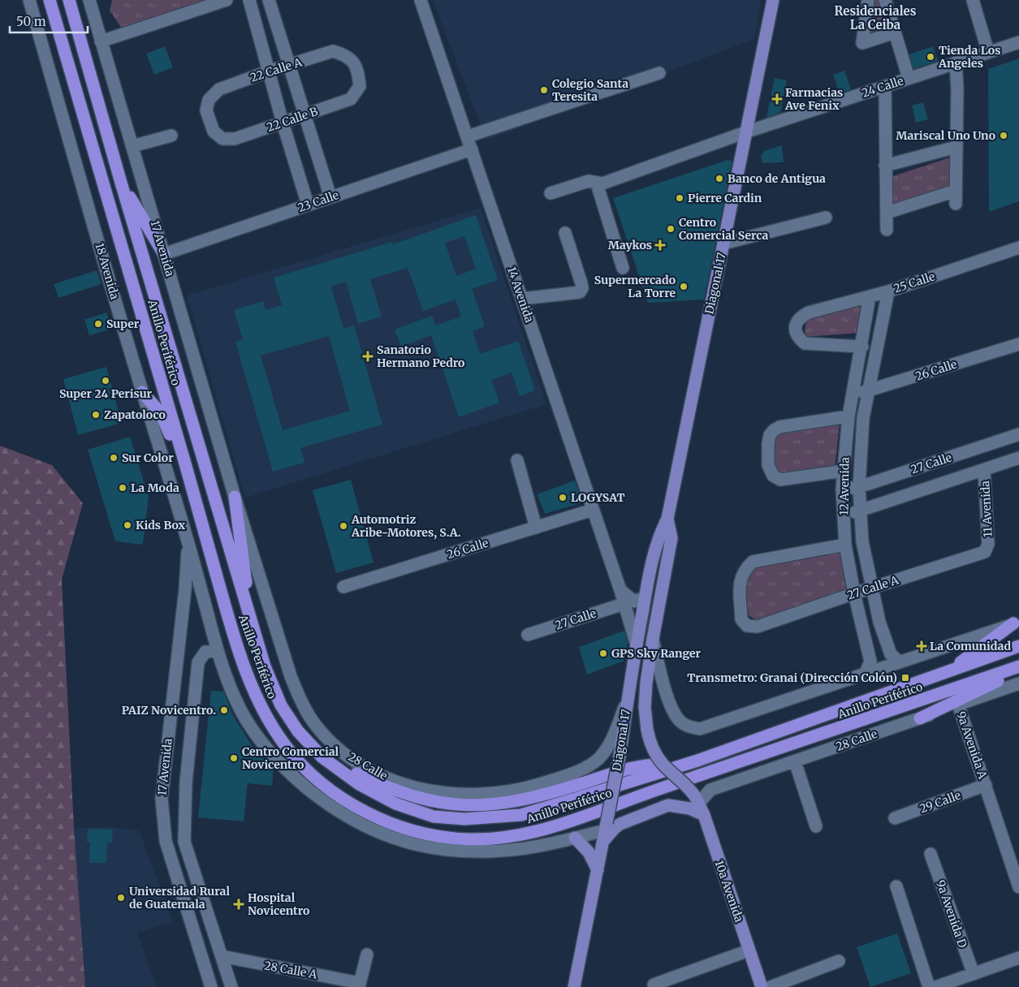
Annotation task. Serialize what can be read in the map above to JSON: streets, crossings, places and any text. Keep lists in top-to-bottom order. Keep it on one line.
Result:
{"streets":{"highway":["Anillo Periférico"],"main road":["Diagonal 17","10a Avenida"],"street":["22 Calle A","24 Calle","22 Calle B","23 Calle","17 Avenida","18 Avenida","25 Calle","14 Avenida","26 Calle","27 Calle","12 Avenida","11 Avenida","27 Calle A","28 Calle","9a Avenida A","29 Calle","9a Avenida D","28 Calle A"]},"crossings":[["22 Calle A","22 Calle B"],["24 Calle","Diagonal 17"],["23 Calle","17 Avenida"],["23 Calle","14 Avenida"],["17 Avenida","18 Avenida"],["17 Avenida","28 Calle"],["17 Avenida","28 Calle A"],["25 Calle","12 Avenida"],["Diagonal 17","14 Avenida"],["Diagonal 17","28 Calle"],["Diagonal 17","10a Avenida"],["14 Avenida","26 Calle"],["14 Avenida","27 Calle"],["26 Calle","12 Avenida"],["27 Calle","12 Avenida"],["27 Calle","11 Avenida"],["12 Avenida","27 Calle A"],["11 Avenida","27 Calle A"],["28 Calle","9a Avenida A"],["28 Calle","10a Avenida"],["9a Avenida A","29 Calle"]],"districts":["Residenciales La Ceiba"],"places":{"other":["Tienda Los Angeles","Colegio Santa Teresita","Mariscal Uno Uno","Banco de Antigua","Pierre Cardin","Centro Comercial Serca","Supermercado La Torre","Super","Super 24 Perisur","Zapatoloco","Sur Color","La Moda","LOGYSAT","Kids Box","Automotriz Aribe-Motores, S.A.","GPS Sky Ranger","PAIZ Novicentro.","Centro Comercial Novicentro","Universidad Rural de Guatemala"],"health":["Farmacias Ave Fenix","Maykos","Sanatorio Hermano Pedro","La Comunidad","Hospital Novicentro"],"transit":["Transmetro: Granai (Dirección Colón)"]},"scale_bar":"50 m"}
